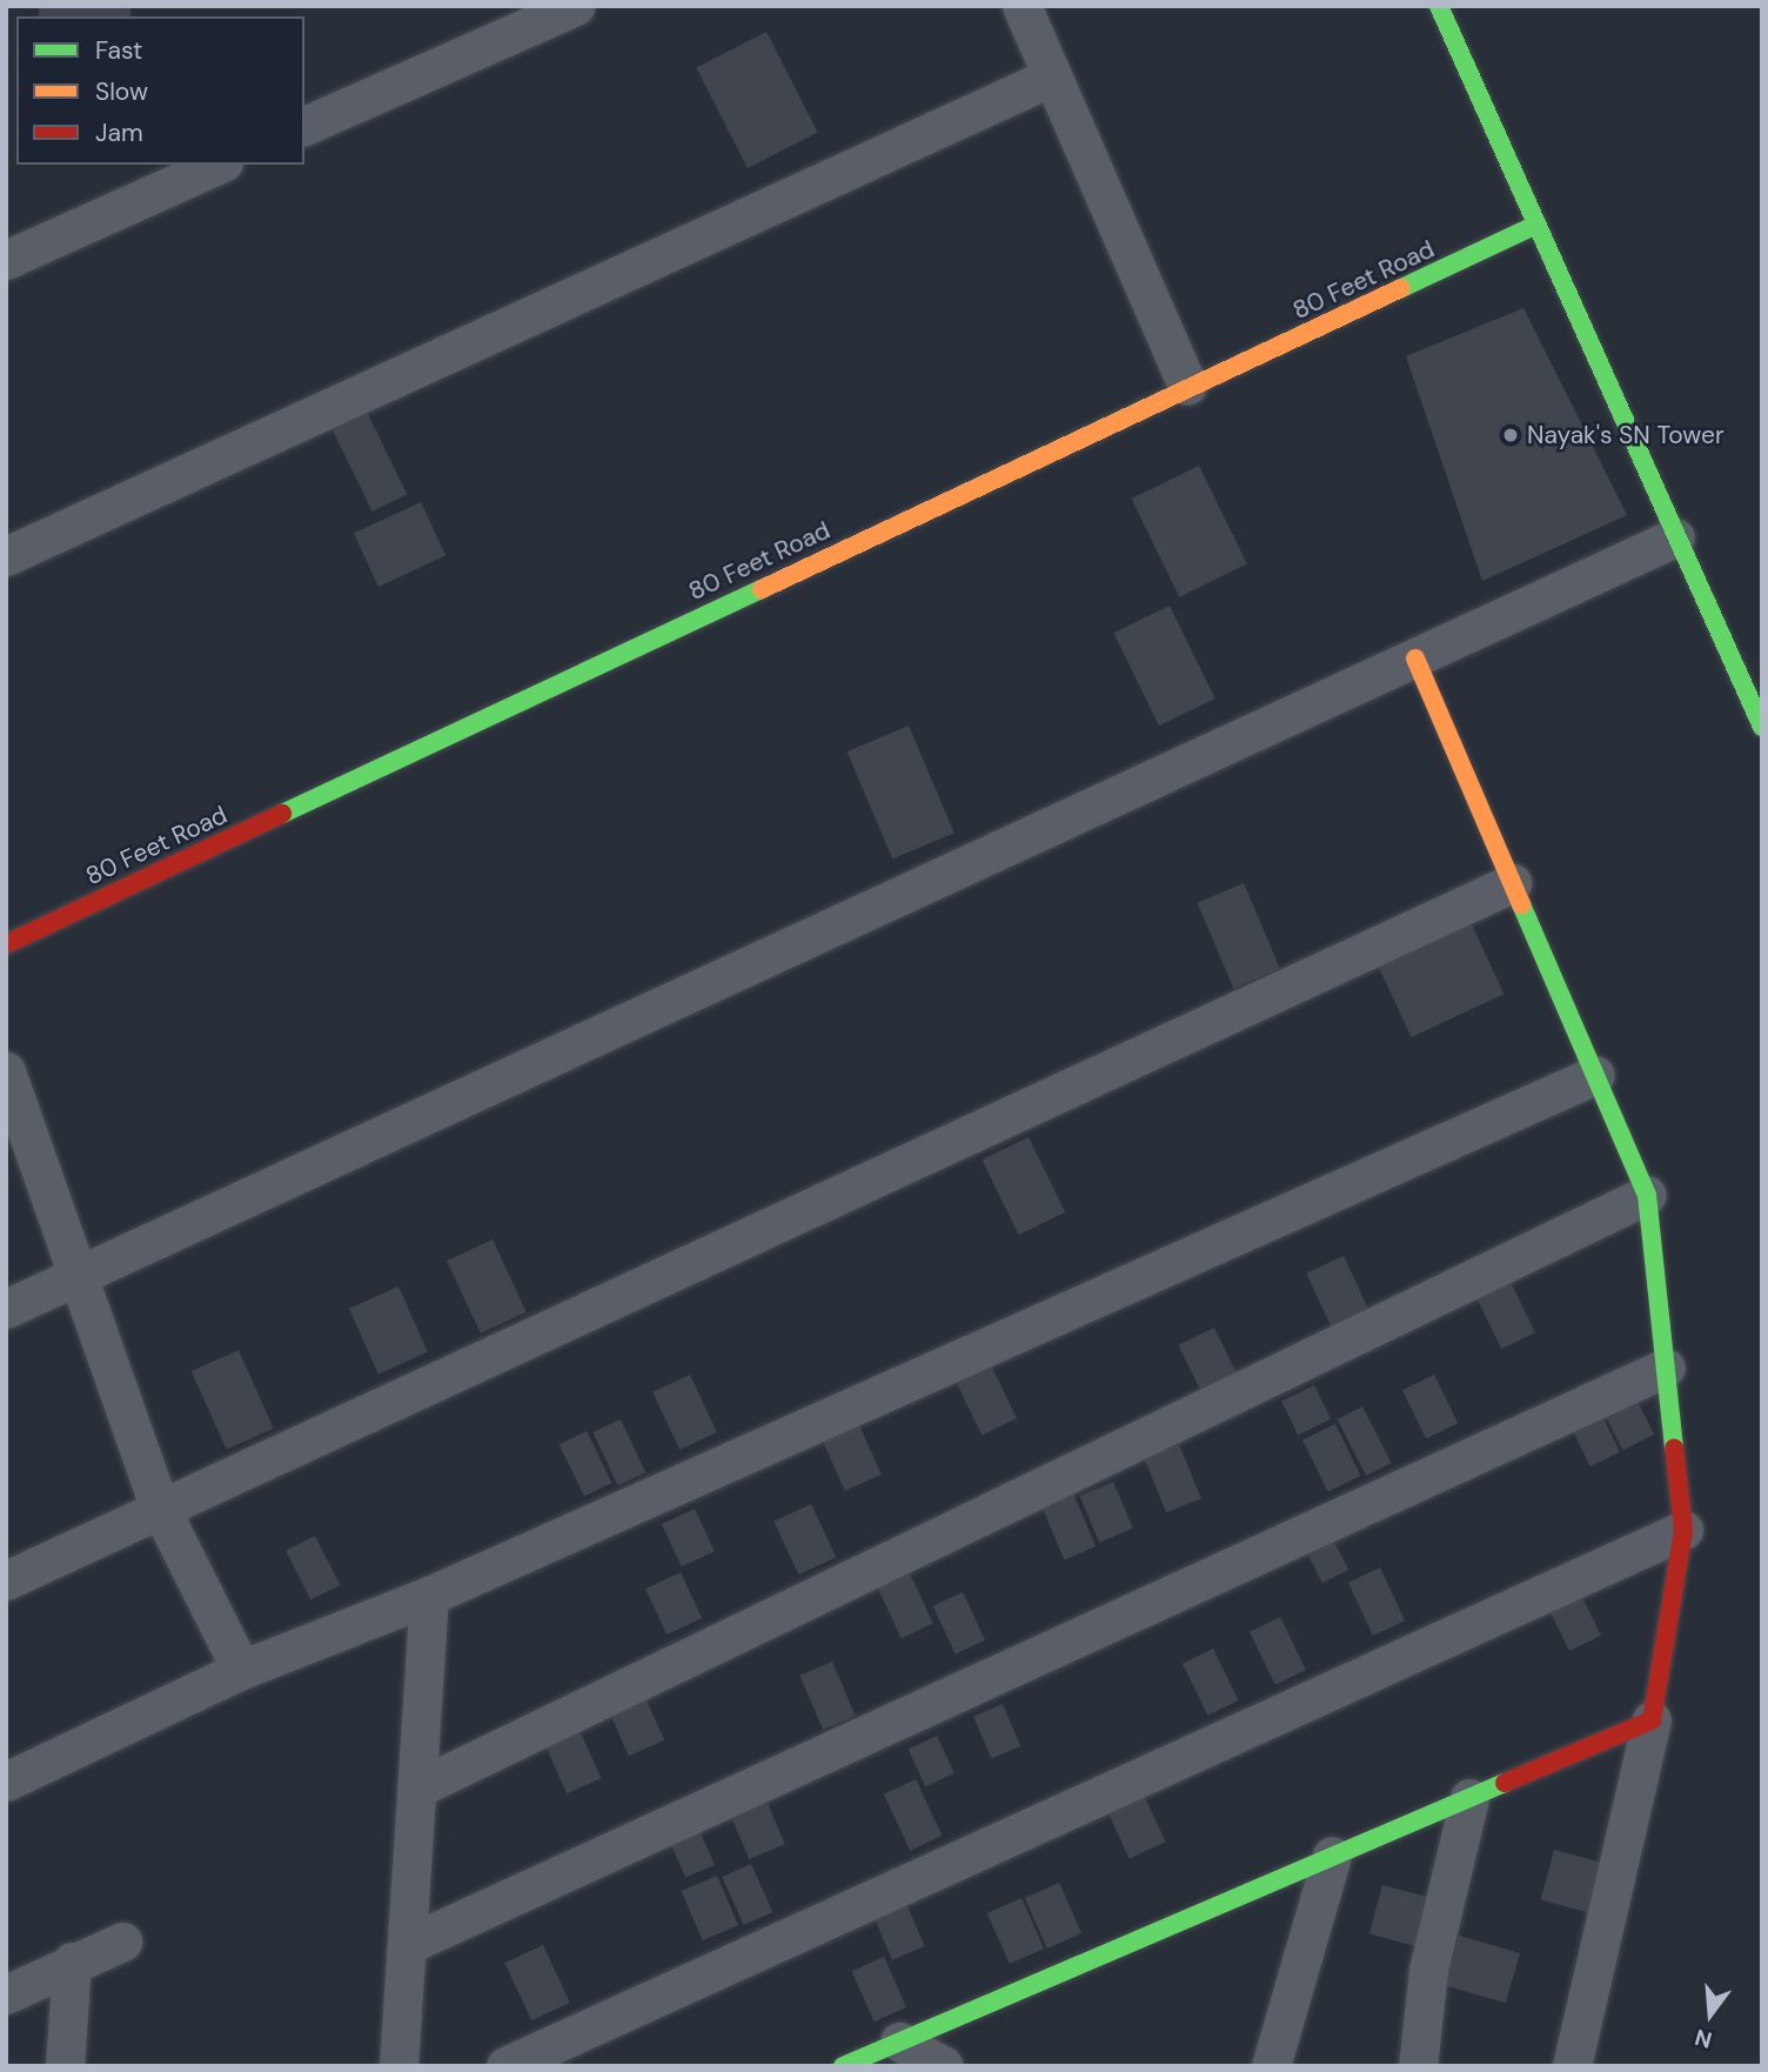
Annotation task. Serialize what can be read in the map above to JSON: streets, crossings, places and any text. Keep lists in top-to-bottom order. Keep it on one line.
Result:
{"streets":{"street":["80 Feet Road"]},"places":["Nayak's SN Tower"],"legend":["Fast","Slow","Jam"],"north":"bottom"}
